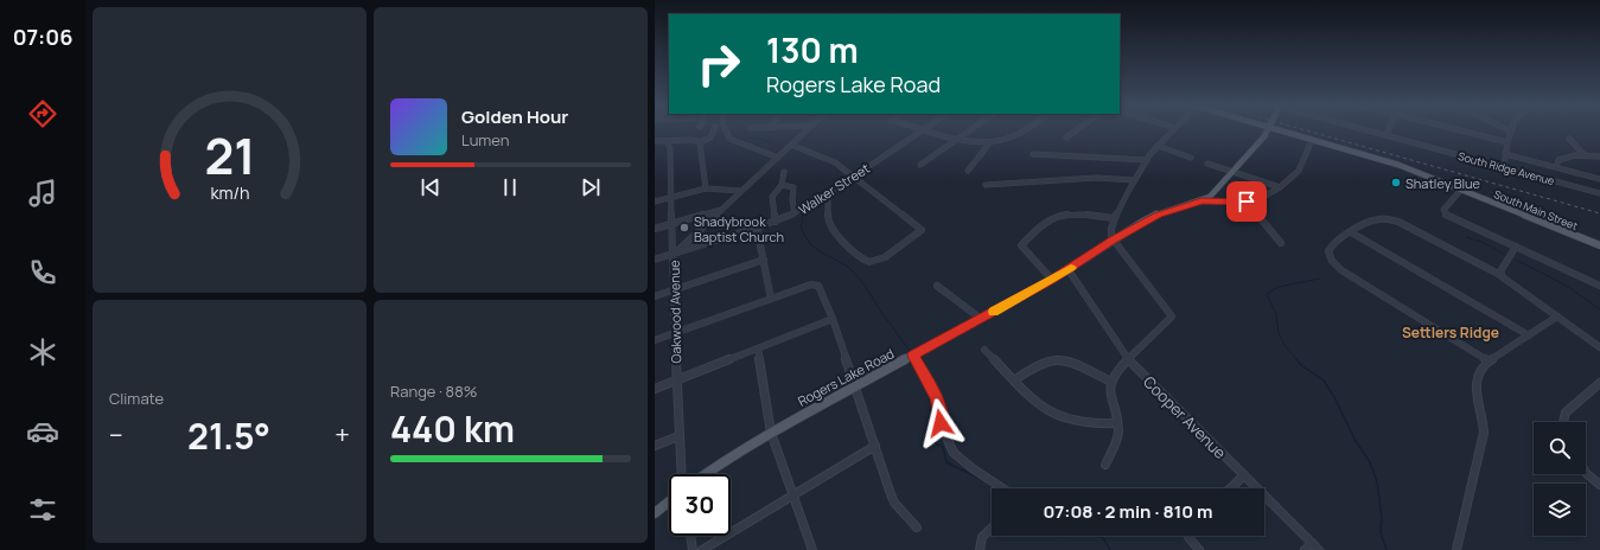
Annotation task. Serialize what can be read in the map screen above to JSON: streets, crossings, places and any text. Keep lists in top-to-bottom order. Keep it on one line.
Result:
{"streets":{"main road":["South Main Street","Rogers Lake Road"],"street":["South Ridge Avenue","Walker Street","Oakwood Avenue","Cooper Avenue"]},"crossings":[["Walker Street","Oakwood Avenue"],["Rogers Lake Road","Cooper Avenue"]],"districts":["Settlers Ridge"],"places":["Shatley Blue","Shadybrook Baptist Church"],"page":{"tabs":"07:06","turn":["130 m","Rogers Lake Road"],"song":["Golden Hour","Lumen"],"tile":["Climate",["Range · 88%","440 km"]],"heat":["−","21.5°","+"],"limit":"30","trip":"07:08 · 2 min · 810 m","gauge":["21","km/h"]}}
